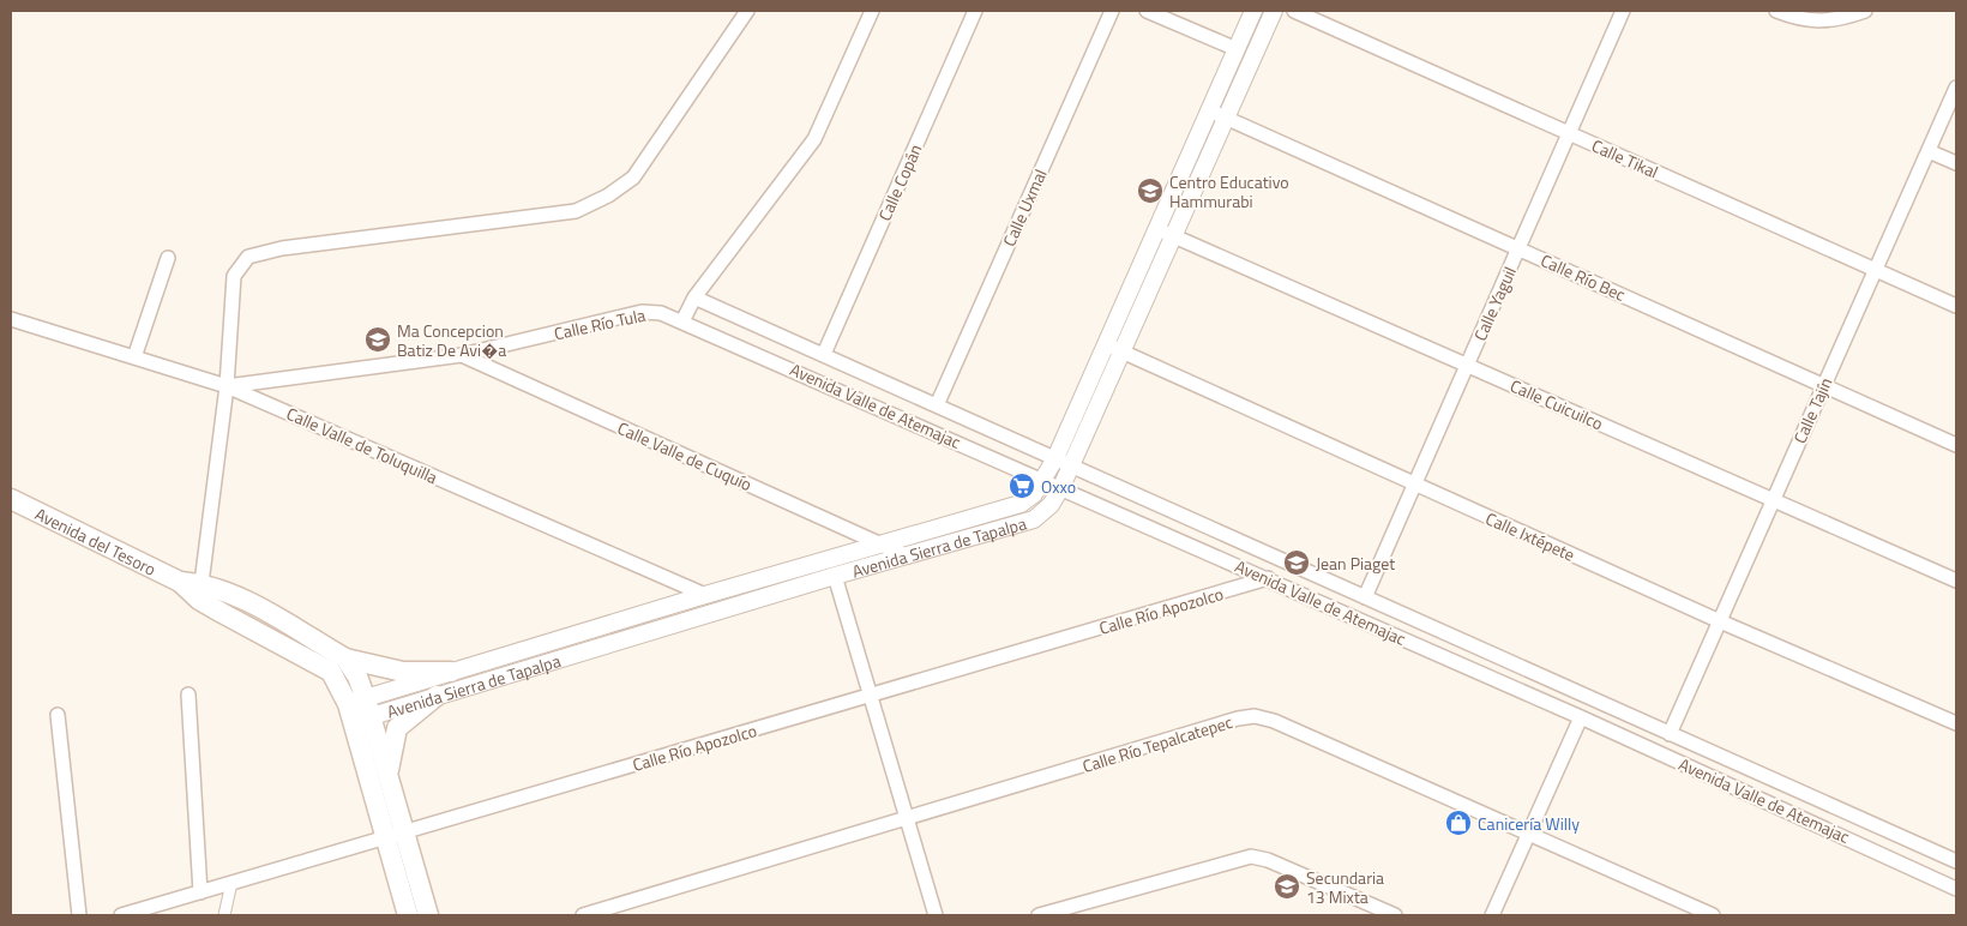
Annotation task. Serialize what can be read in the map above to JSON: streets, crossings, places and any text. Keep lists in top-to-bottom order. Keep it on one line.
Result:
{"streets":{"main road":["Avenida del Tesoro","Avenida Sierra de Tapalpa"],"street":["Calle Tikal","Calle Copán","Calle Uxmal","Calle Río Bec","Calle Yaguil","Calle Río Tula","Calle Cuicuilco","Avenida Valle de Atemajac","Calle Tajín","Calle Valle de Toluquilla","Calle Valle de Cuquío","Calle Ixtépete","Calle Río Apozolco","Calle Río Tepalcatepec"]},"crossings":[["Calle Tikal","Calle Yaguil"],["Calle Tikal","Calle Tajín"],["Calle Copán","Avenida Valle de Atemajac"],["Calle Uxmal","Avenida Valle de Atemajac"],["Calle Río Bec","Calle Yaguil"],["Calle Río Bec","Calle Tajín"],["Calle Río Bec","Avenida Sierra de Tapalpa"],["Calle Yaguil","Calle Cuicuilco"],["Calle Yaguil","Avenida Valle de Atemajac"],["Calle Yaguil","Calle Ixtépete"],["Calle Río Tula","Avenida Valle de Atemajac"],["Calle Río Tula","Calle Valle de Toluquilla"],["Calle Río Tula","Calle Valle de Cuquío"],["Calle Cuicuilco","Calle Tajín"],["Calle Cuicuilco","Avenida Sierra de Tapalpa"],["Avenida Valle de Atemajac","Calle Tajín"],["Avenida Valle de Atemajac","Avenida Sierra de Tapalpa"],["Avenida Valle de Atemajac","Calle Río Apozolco"],["Calle Tajín","Calle Ixtépete"],["Calle Valle de Toluquilla","Avenida Sierra de Tapalpa"],["Calle Valle de Cuquío","Avenida Sierra de Tapalpa"],["Calle Ixtépete","Avenida Sierra de Tapalpa"],["Avenida del Tesoro","Avenida Sierra de Tapalpa"],["Avenida Sierra de Tapalpa","Calle Río Apozolco"]],"places":{"school or university":["Centro Educativo Hammurabi","Ma Concepcion Batiz De Avi�a","Jean Piaget","Secundaria 13 Mixta"],"supermarket":["Oxxo"],"shop":["Canicería Willy"]}}
